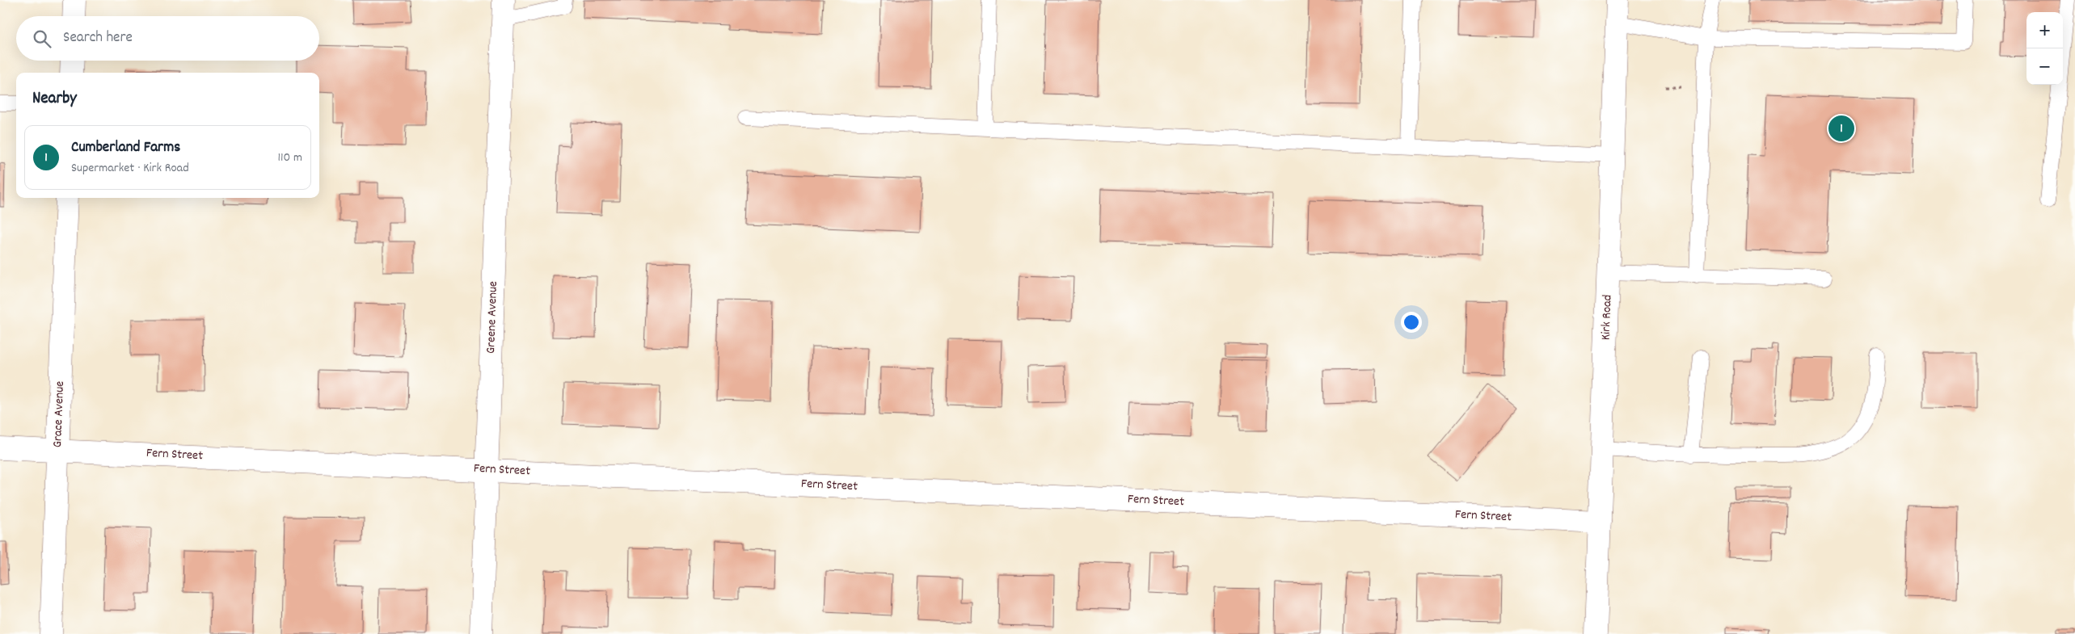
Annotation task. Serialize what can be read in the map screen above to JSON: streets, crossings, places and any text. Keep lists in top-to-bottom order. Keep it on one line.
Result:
{"streets":{"street":["Greene Avenue","Kirk Road","Grace Avenue","Fern Street"]},"crossings":[["Greene Avenue","Fern Street"],["Kirk Road","Fern Street"],["Grace Avenue","Fern Street"]],"page":{"map_buttons":["+","−"],"search":"Search here","heading":"Nearby","pins":"1","list":[{"mark":"1","name":"Cumberland Farms","note":"Supermarket · Kirk Road","value":"110 m"}]}}
